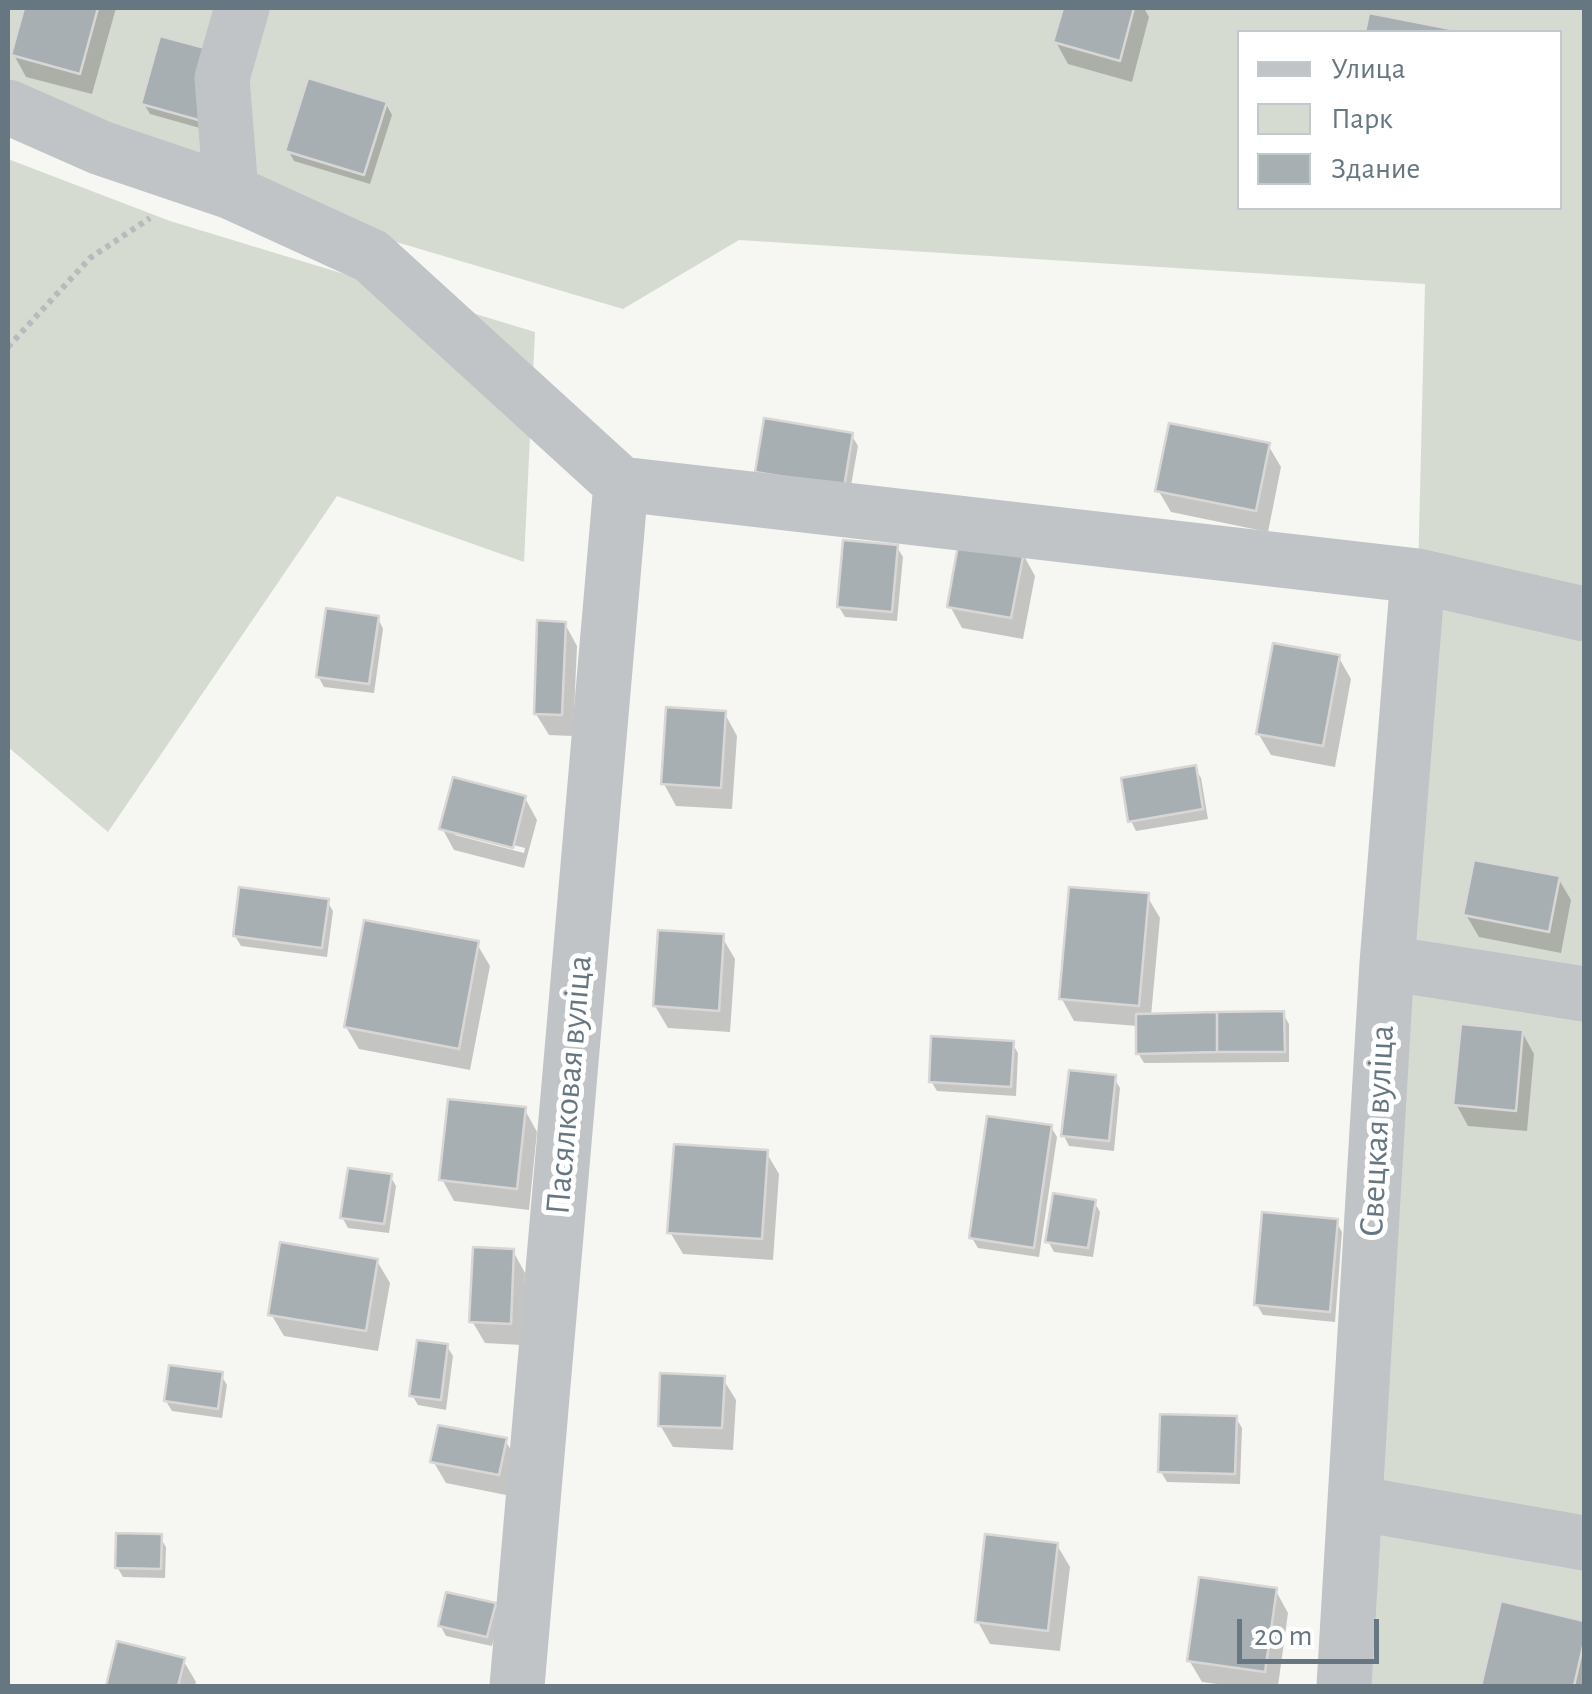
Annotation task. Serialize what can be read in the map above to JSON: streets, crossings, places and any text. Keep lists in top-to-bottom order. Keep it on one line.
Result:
{"streets":{"street":["Пасялковая вуліца","Свецкая вуліца"]},"legend":["Улица","Парк","Здание"],"scale_bar":"20 m"}
